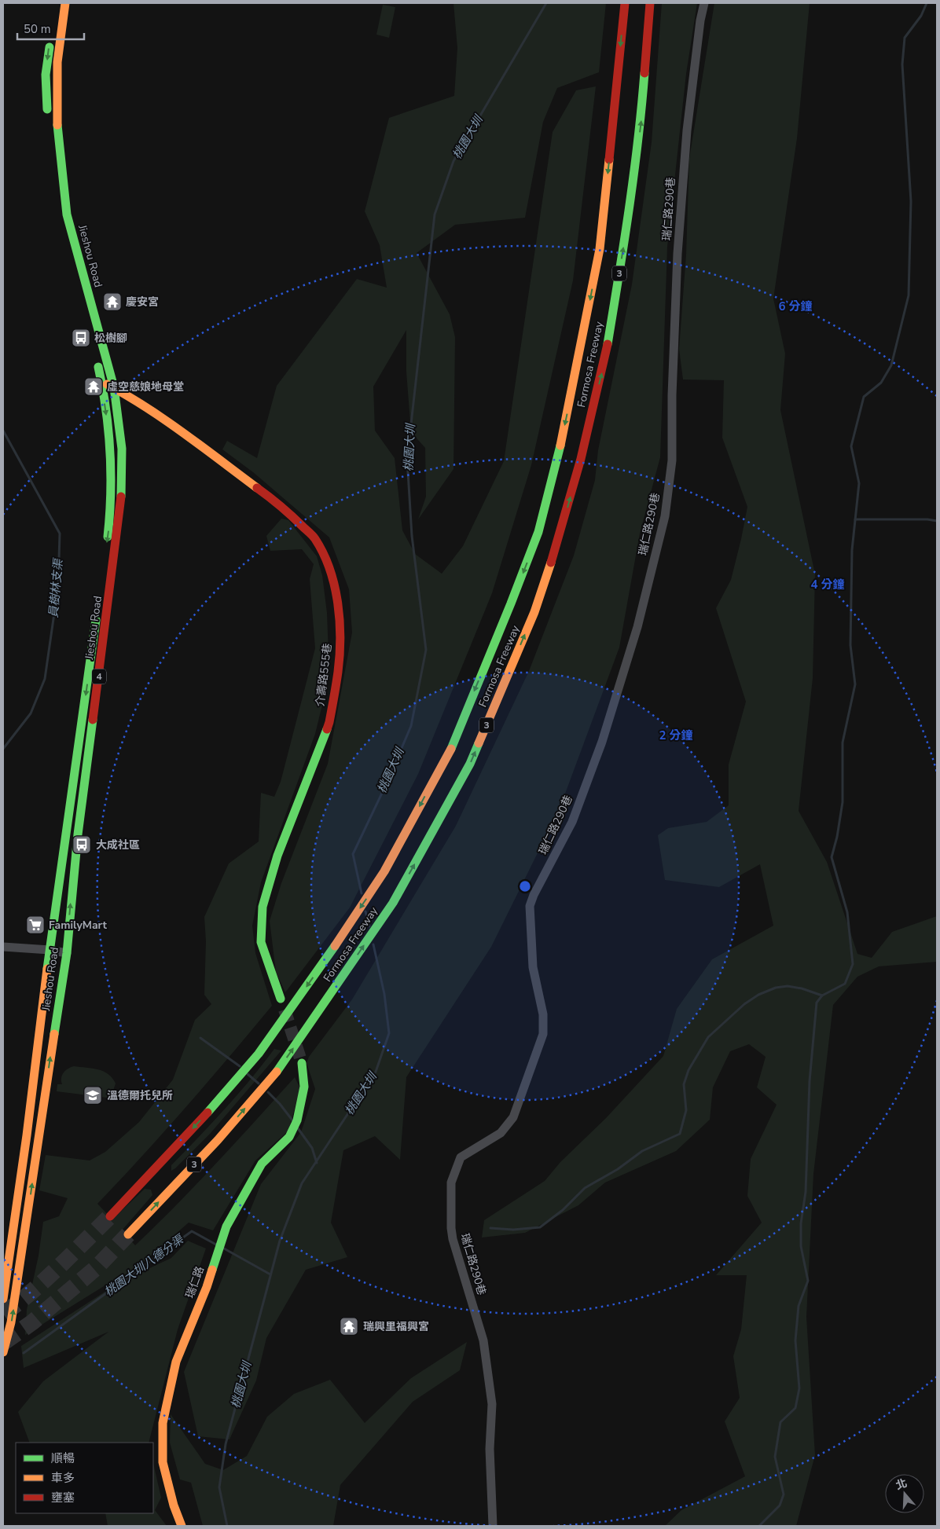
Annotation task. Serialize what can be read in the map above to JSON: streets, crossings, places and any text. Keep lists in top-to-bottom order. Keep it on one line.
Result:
{"streets":{"main road":["Jieshou Road","3","Formosa Freeway","介壽路555巷","4","瑞仁路"],"street":["瑞仁路290巷"]},"crossings":[["Jieshou Road","介壽路555巷"]],"water":["桃園大圳","員樹林支渠","桃園大圳八德分渠"],"places":{"temple":["慶安宮","虛空慈娘地母堂","瑞興里福興宮"],"bus stop":["松樹腳","大成社區"],"supermarket":["FamilyMart"],"school or university":["溫德爾托兒所"]},"legend":["順暢","車多","壅塞"],"scale_bar":"50 m","north":"top","rings":["6 分鐘","4 分鐘","2 分鐘"]}
